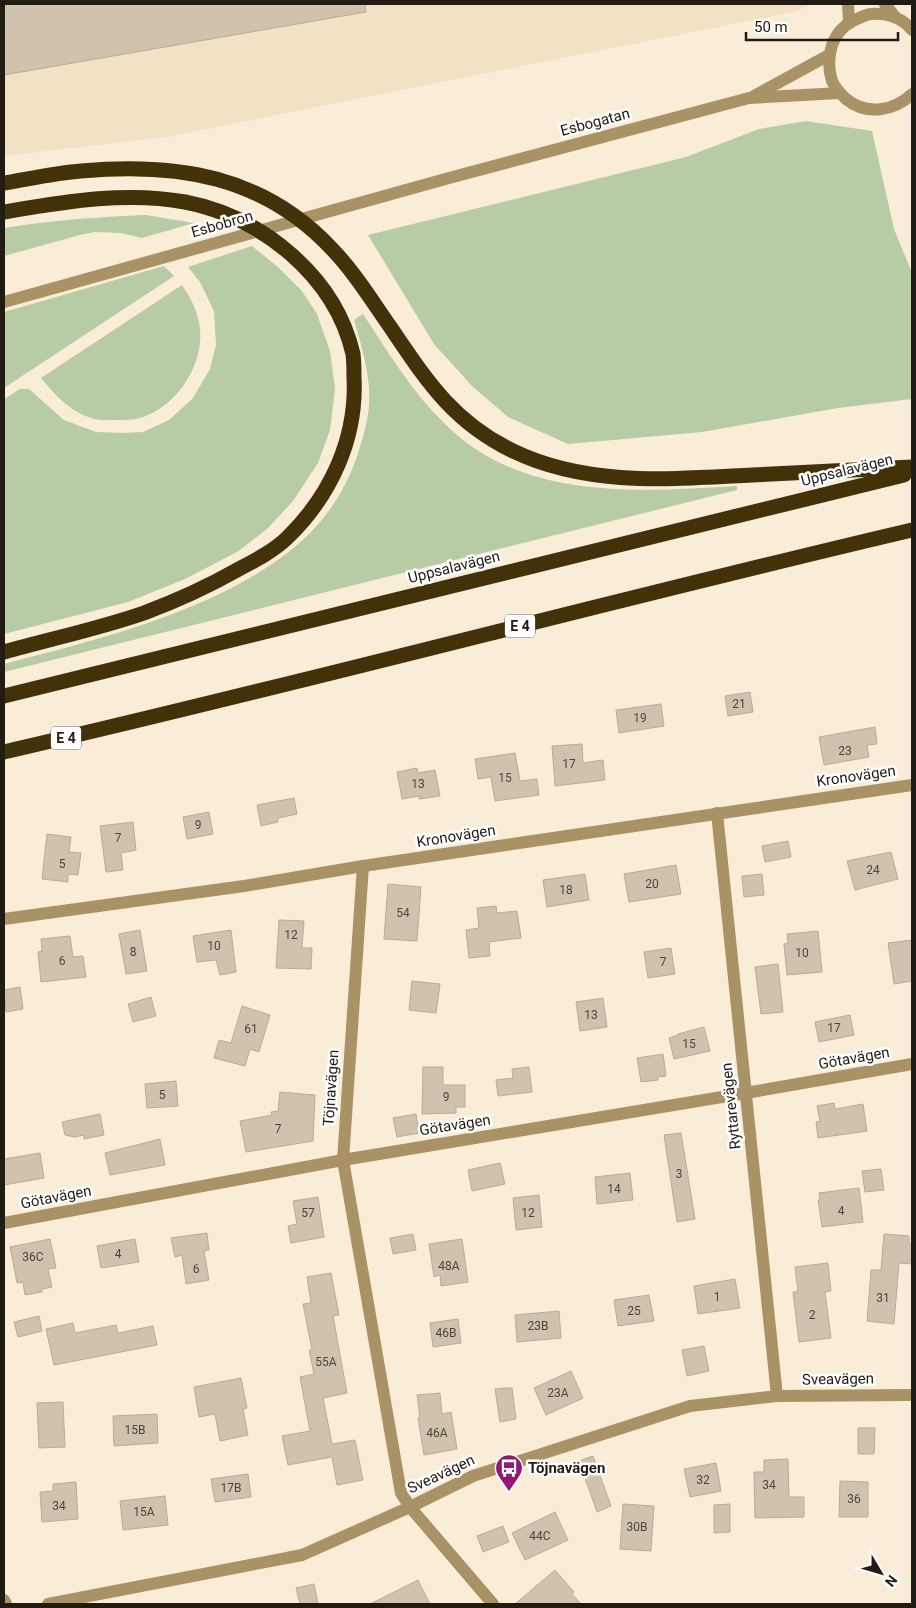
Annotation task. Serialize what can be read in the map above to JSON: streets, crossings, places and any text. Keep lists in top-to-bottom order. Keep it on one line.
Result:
{"streets":{"highway":["Uppsalavägen","E 4"],"street":["Esbogatan","Esbobron","Kronovägen","Götavägen","Töjnavägen","Ryttarevägen","Sveavägen"]},"crossings":[["Esbogatan","Esbobron"],["Kronovägen","Töjnavägen"],["Kronovägen","Ryttarevägen"],["Götavägen","Töjnavägen"],["Götavägen","Ryttarevägen"],["Töjnavägen","Sveavägen"],["Ryttarevägen","Sveavägen"]],"places":{"bus stop":["Töjnavägen"]},"house_numbers":["21","19","23","17","15","13","9","7","5","24","20","18","54","12","10","8","10","6","7","13","17","61","15","5","9","7","3","14","4","57","12","4","36C","48A","6","1","31","25","2","23B","46B","55A","23A","15B","46A","32","34","17B","36","34","15A","30B","44C"],"scale_bar":"50 m","north":"bottom right"}
